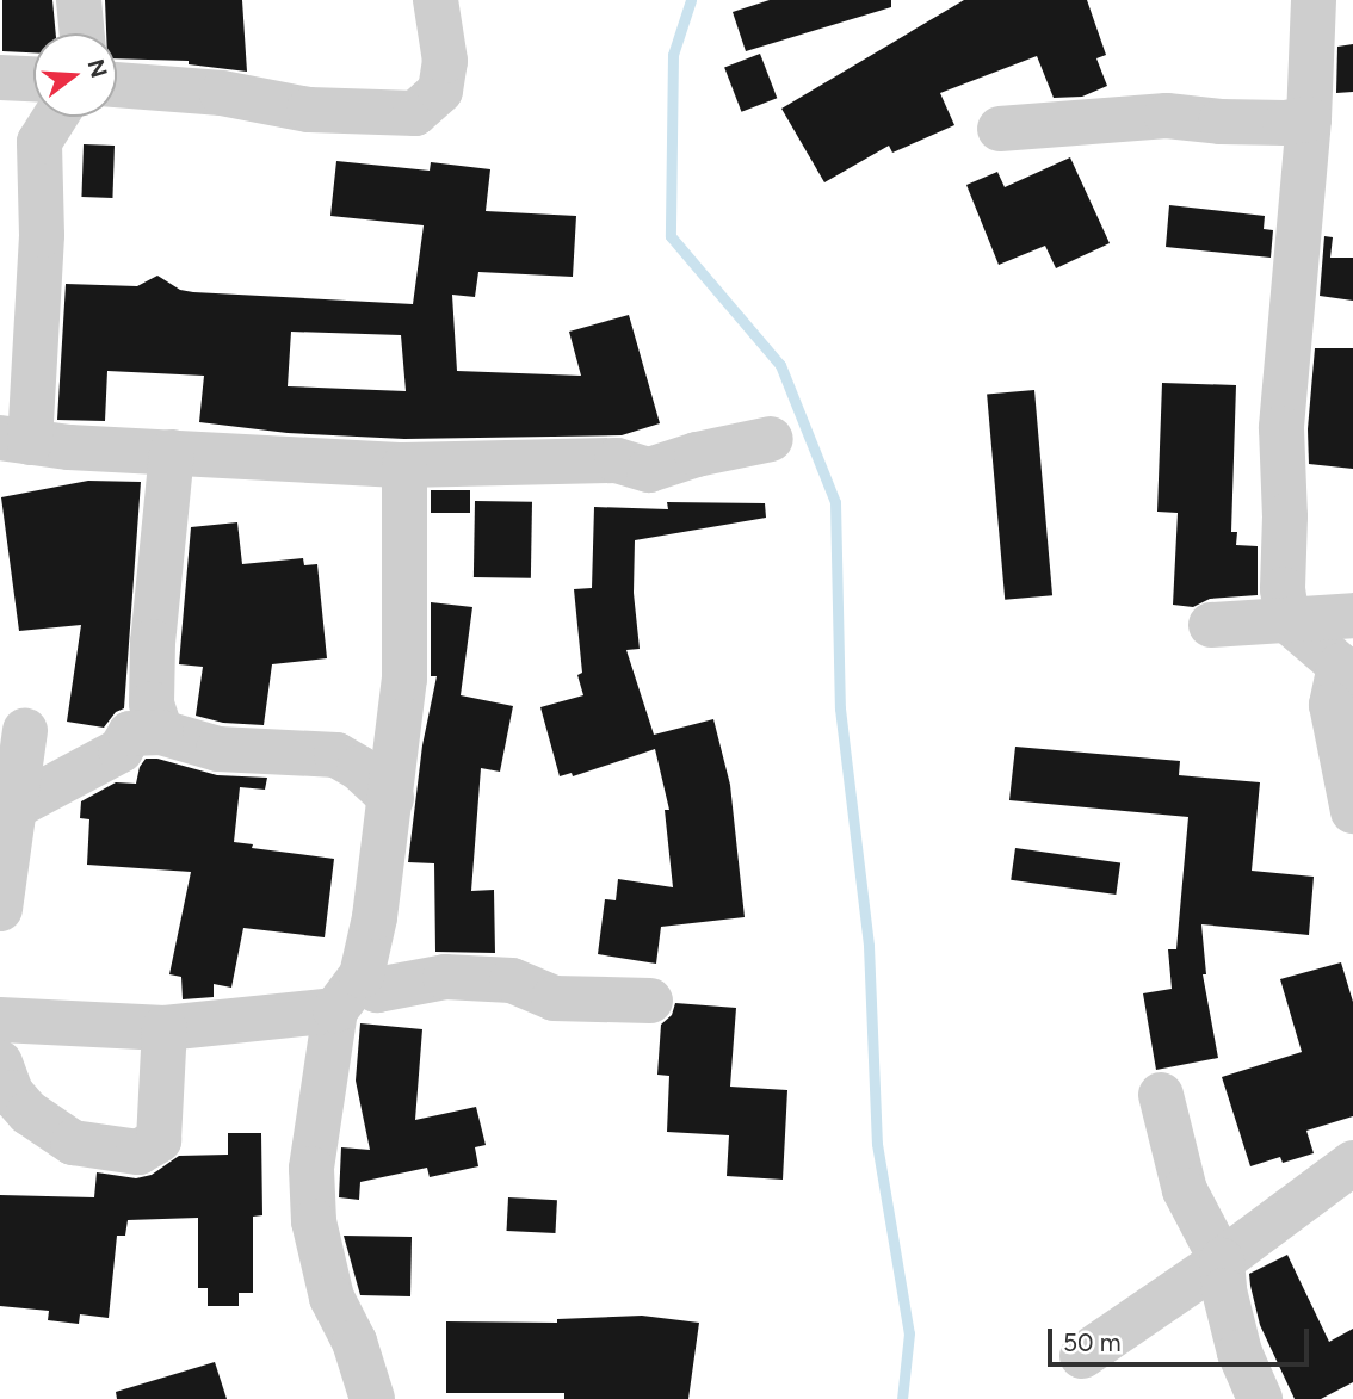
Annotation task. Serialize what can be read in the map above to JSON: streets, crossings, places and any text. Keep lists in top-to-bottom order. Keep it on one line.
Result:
{"scale_bar":"50 m","north":"right"}
